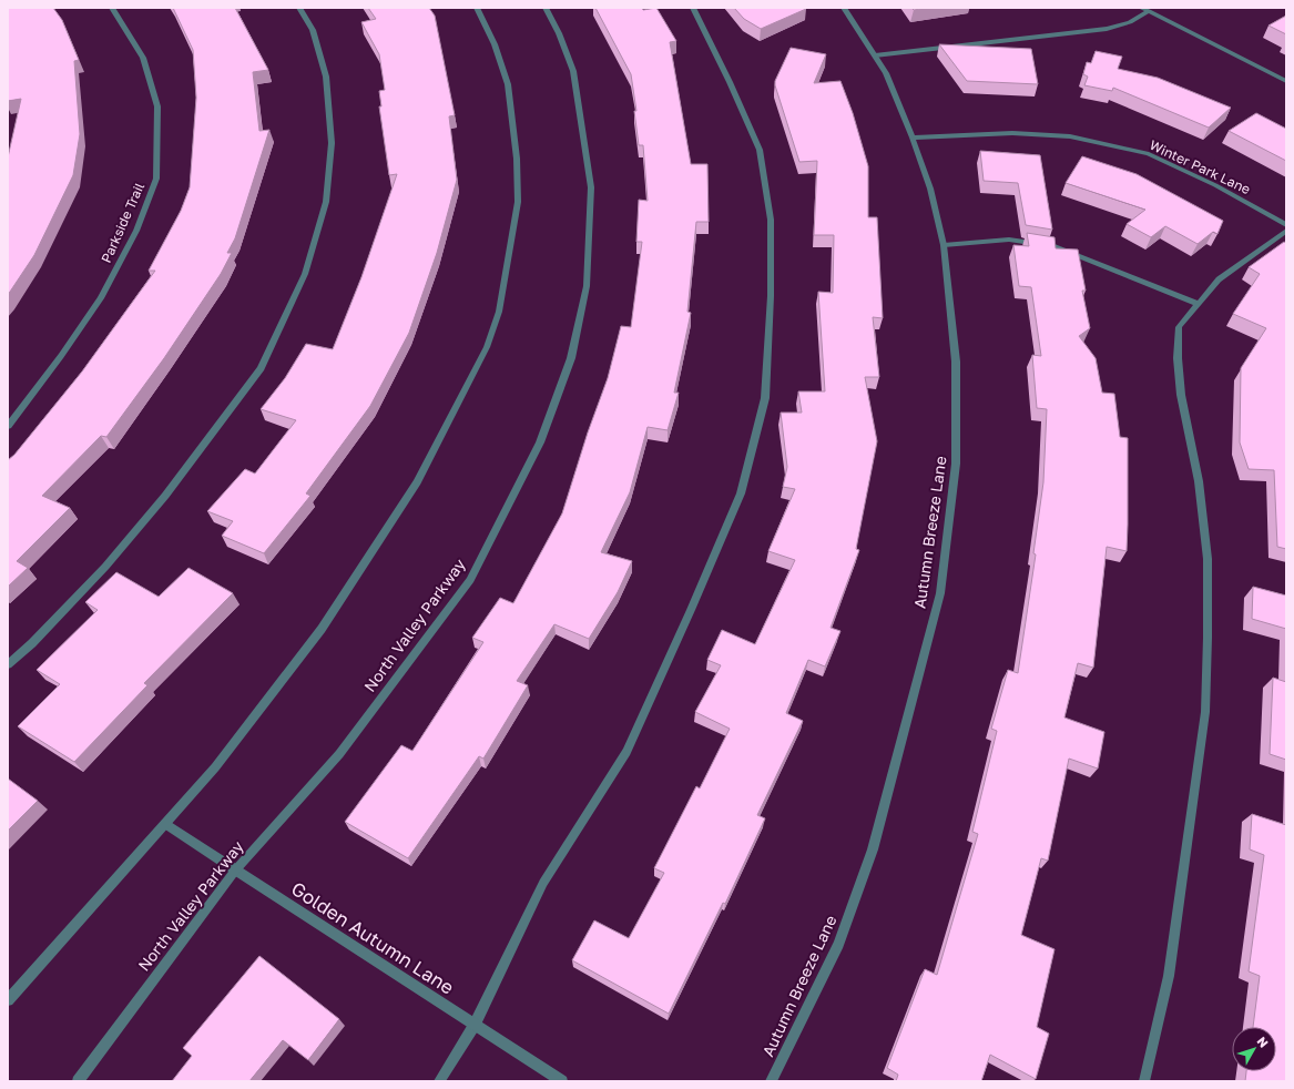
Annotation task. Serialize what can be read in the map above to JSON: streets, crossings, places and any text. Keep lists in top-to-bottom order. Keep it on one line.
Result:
{"streets":{"street":["Winter Park Lane","Parkside Trail","Autumn Breeze Lane","North Valley Parkway","Golden Autumn Lane"]},"crossings":[["Winter Park Lane","Autumn Breeze Lane"],["North Valley Parkway","Golden Autumn Lane"]],"north":"top right"}
